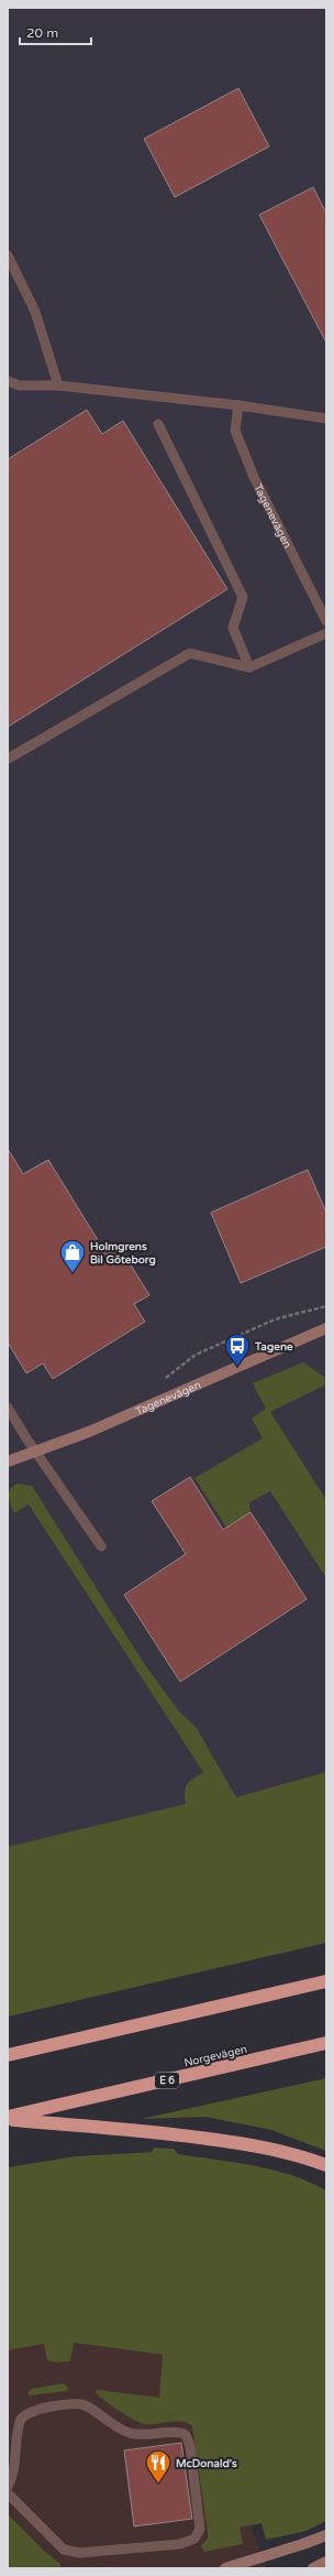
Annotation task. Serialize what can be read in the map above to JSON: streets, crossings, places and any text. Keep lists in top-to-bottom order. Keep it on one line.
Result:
{"streets":{"highway":["Norgevägen","E 6"],"street":["Tagenevägen"]},"places":{"shop":["Holmgrens Bil Göteborg"],"bus stop":["Tagene"],"restaurant":["McDonald's"]},"scale_bar":"20 m"}
